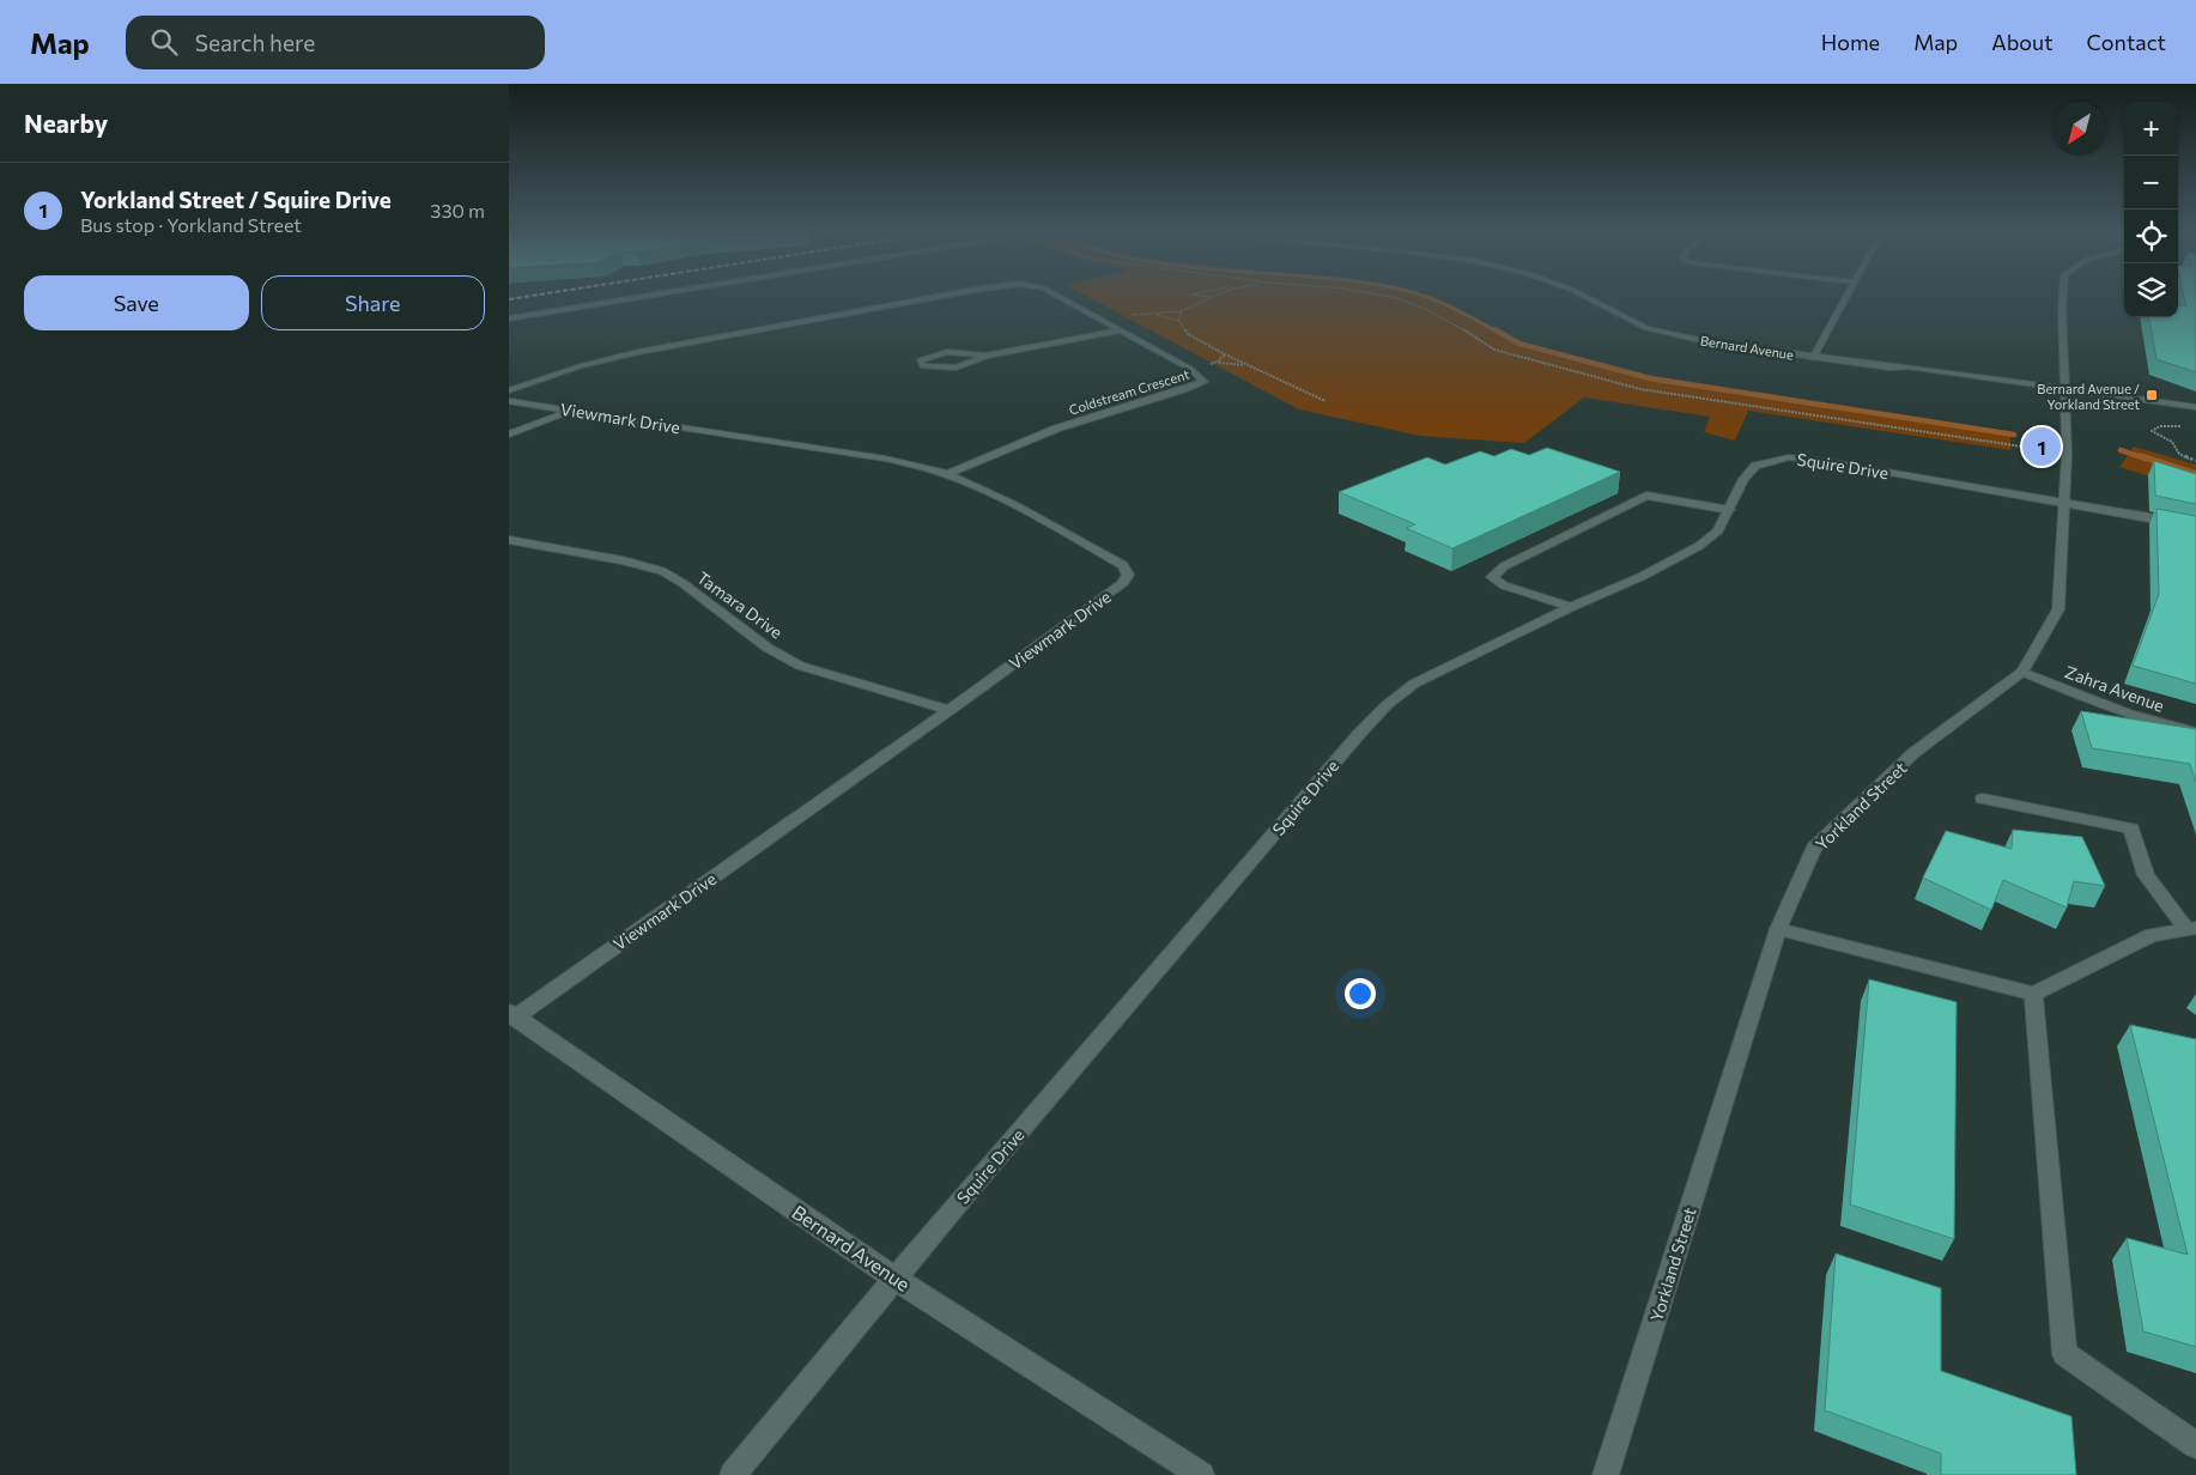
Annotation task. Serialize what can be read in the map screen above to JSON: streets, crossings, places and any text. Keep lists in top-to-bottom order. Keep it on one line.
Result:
{"streets":{"street":["Bernard Avenue","Coldstream Crescent","Viewmark Drive","Squire Drive","Tamara Drive","Zahra Avenue","Yorkland Street"]},"crossings":[["Bernard Avenue","Viewmark Drive"],["Bernard Avenue","Squire Drive"],["Bernard Avenue","Yorkland Street"],["Coldstream Crescent","Viewmark Drive"],["Viewmark Drive","Tamara Drive"],["Squire Drive","Yorkland Street"],["Zahra Avenue","Yorkland Street"]],"places":{"transit":["Bernard Avenue / Yorkland Street"]},"north":"bottom left","page":{"header":"Map","search":"Search here","nav":["Home","Map","About","Contact"],"heading":"Nearby","map_buttons":["+","−"],"list":[{"mark":"1","name":"Yorkland Street / Squire Drive","note":"Bus stop · Yorkland Street","value":"330 m"}],"buttons":["Save","Share"],"pins":"1"}}
